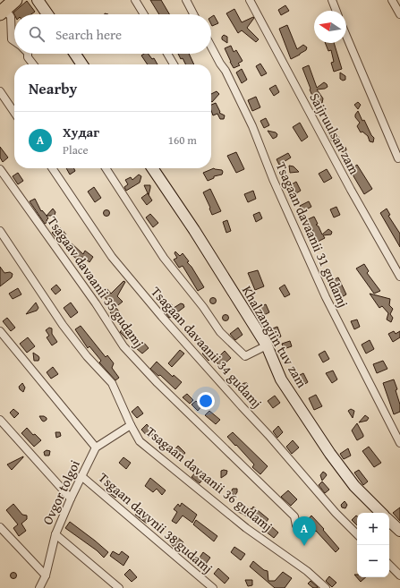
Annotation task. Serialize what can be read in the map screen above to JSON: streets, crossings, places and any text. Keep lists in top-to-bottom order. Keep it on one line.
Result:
{"streets":{"street":["Saijruulsan zam","Tsagaan davaanii 31 gudamj","Tsagaav davaanii 35 gudamj","Khalzangiin tuv zam","Tsagaan davaanii 34 gudamj","Tsagaan davaanii 36 gudamj","Ovgor tolgoi","Tsgaan davvnii 38 gudamj"]},"crossings":[["Ovgor tolgoi","Tsgaan davvnii 38 gudamj"]],"north":"left","page":{"search":"Search here","heading":"Nearby","list":[{"mark":"A","name":"Худаг","note":"Place","value":"160 m"}],"map_buttons":["+","−"],"pins":"A"}}
